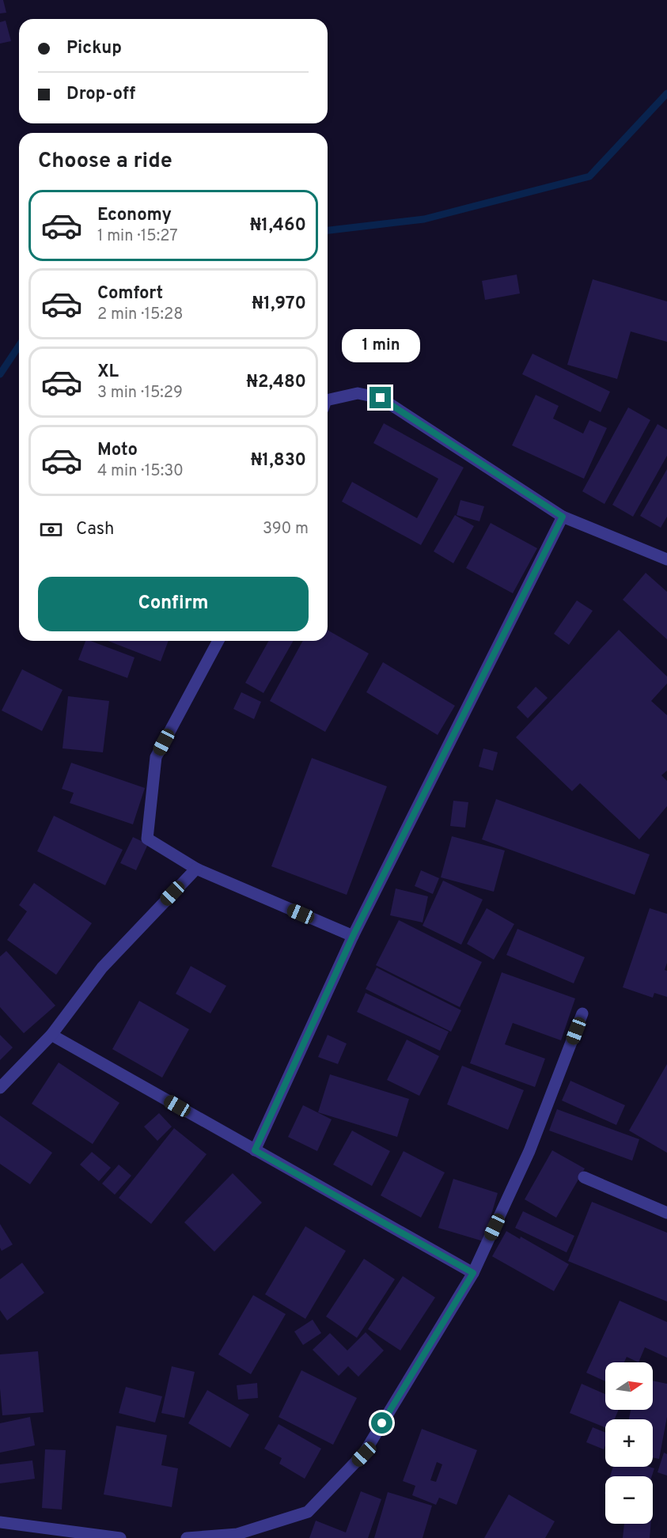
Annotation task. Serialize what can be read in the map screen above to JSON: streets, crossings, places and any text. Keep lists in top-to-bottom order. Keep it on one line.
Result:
{"north":"right","page":{"banner":["Pickup","Drop-off"],"heading":"Choose a ride","list":[{"name":"Economy","note":"1 min · 15:27","value":"₦1,460"},{"name":"Comfort","note":"2 min · 15:28","value":"₦1,970"},{"name":"XL","note":"3 min · 15:29","value":"₦2,480"},{"name":"Moto","note":"4 min · 15:30","value":"₦1,830"}],"bubble":"1 min","pay":["Cash","390 m"],"buttons":"Confirm","map_buttons":["+","−"]}}
